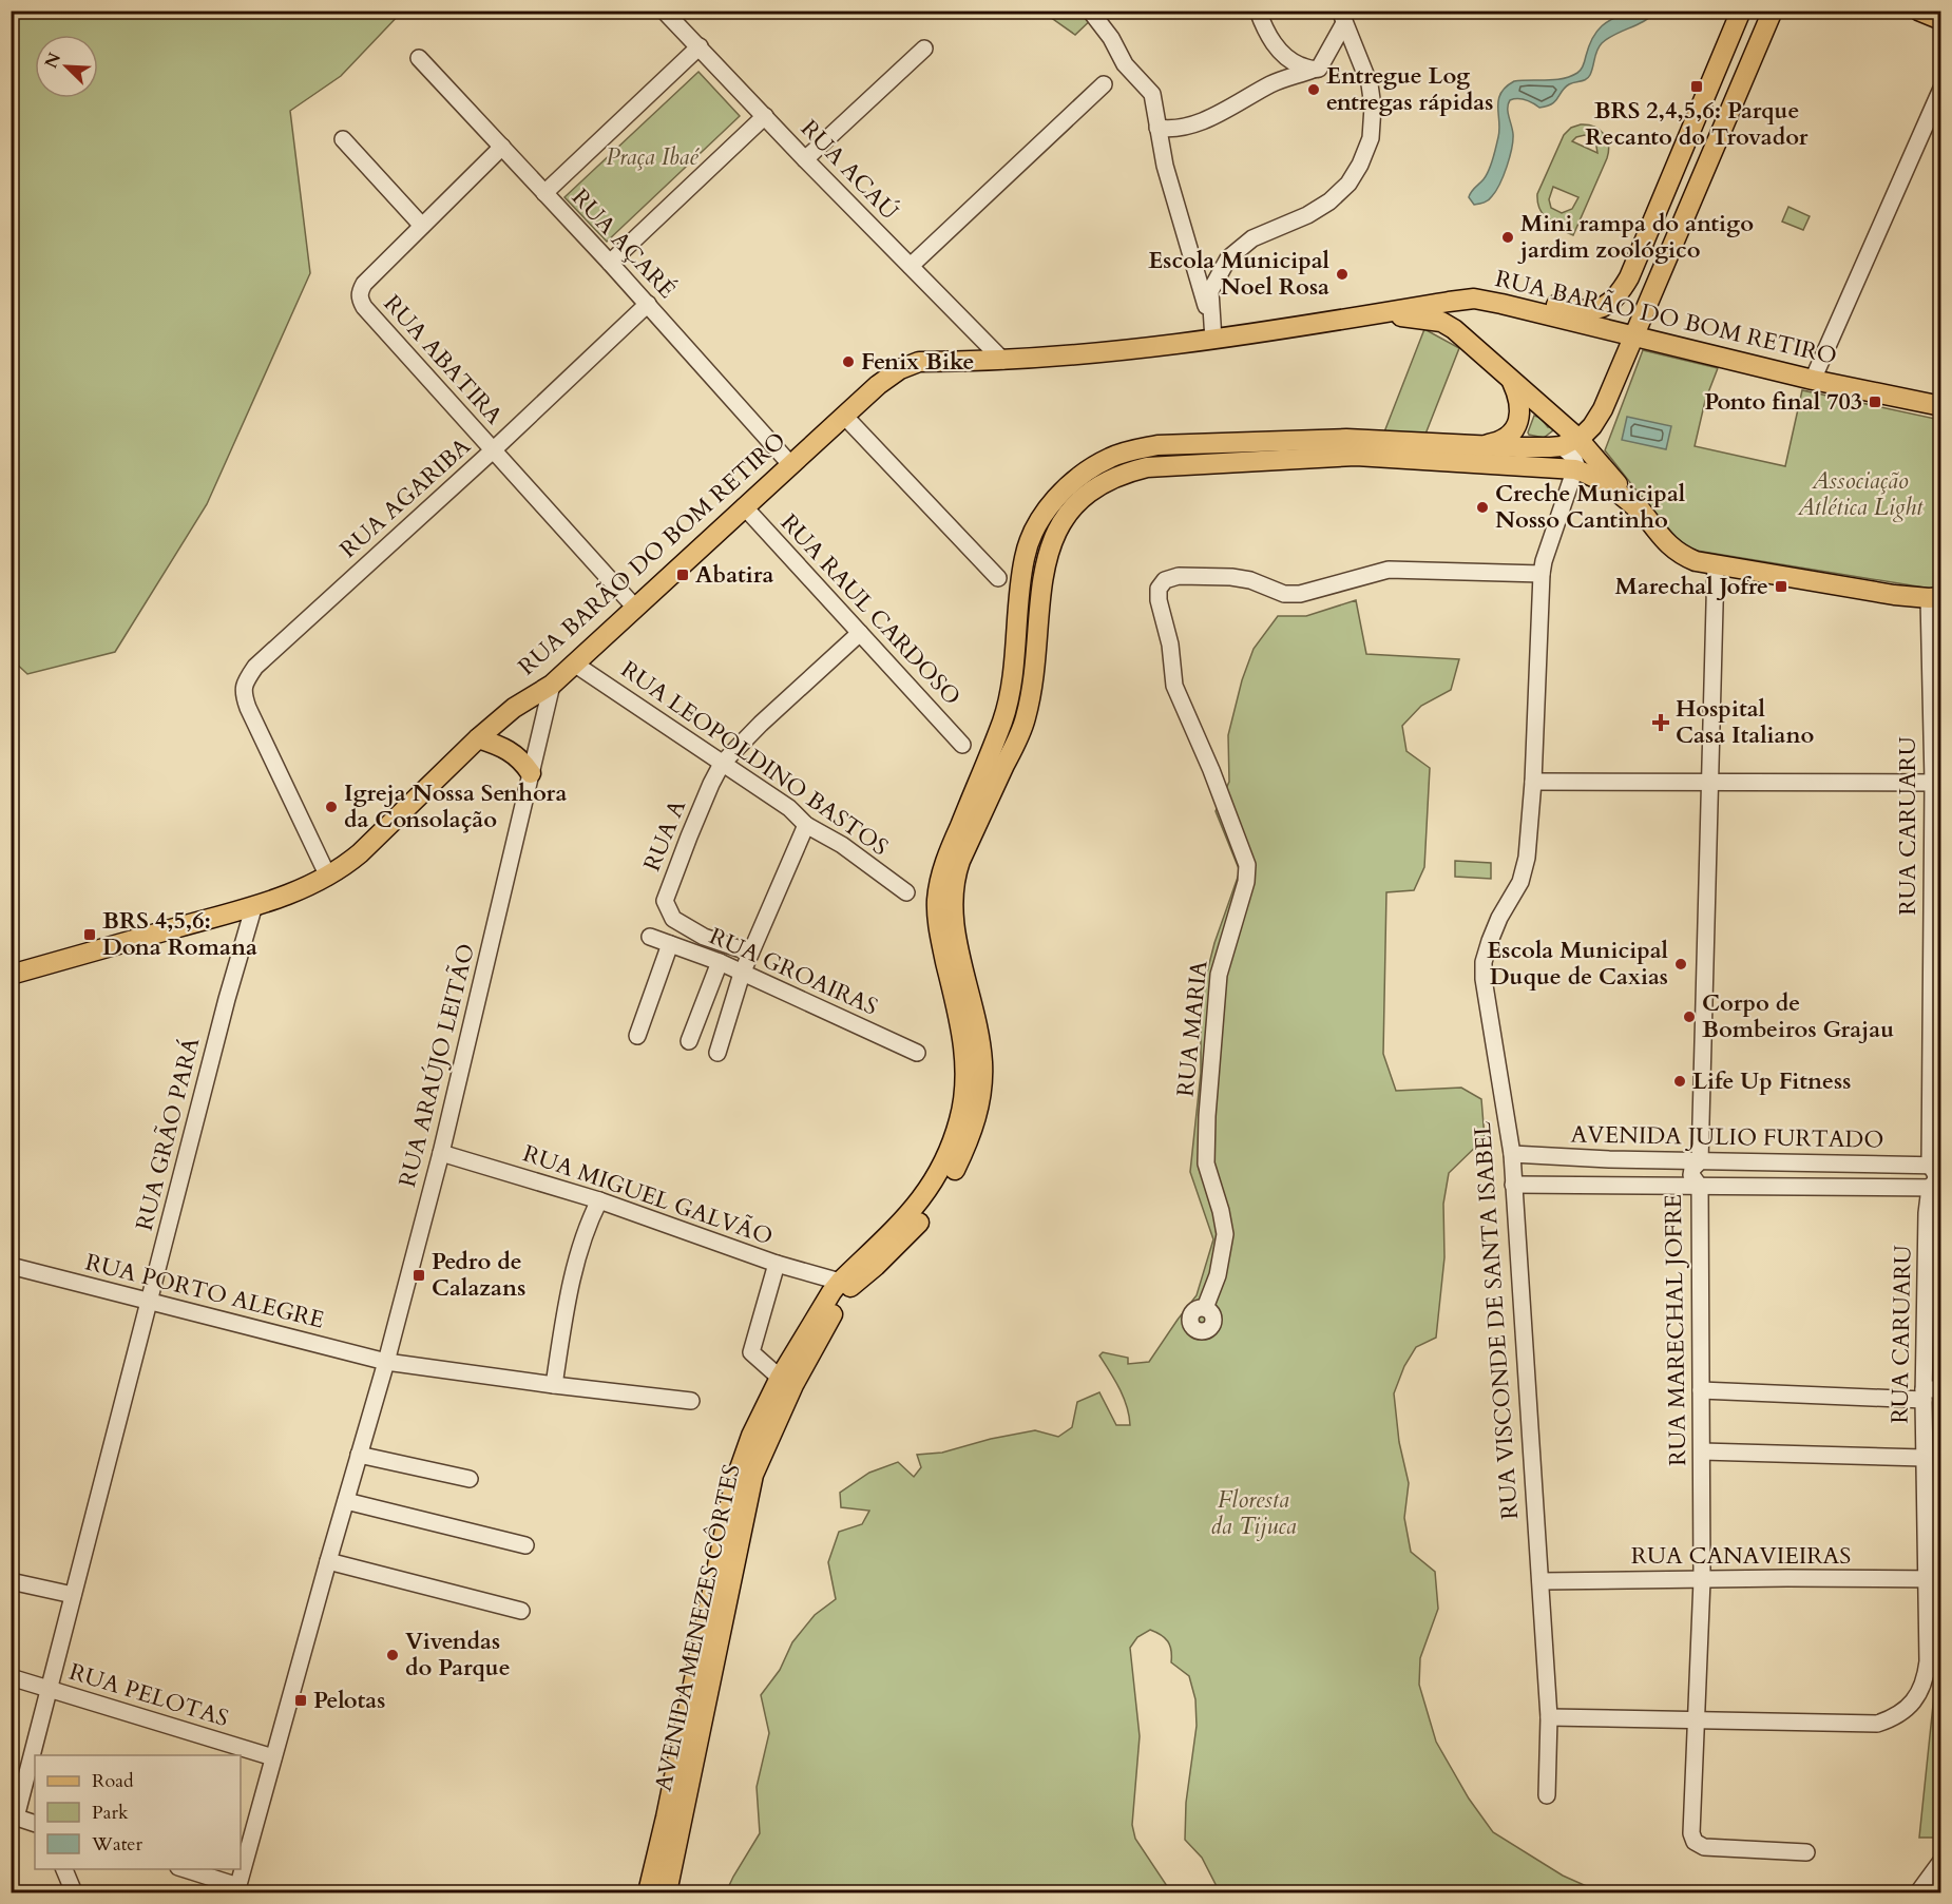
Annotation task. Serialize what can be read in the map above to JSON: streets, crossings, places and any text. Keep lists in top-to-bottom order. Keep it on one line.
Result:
{"streets":{"main road":["RUA BARÃO DO BOM RETIRO","AVENIDA MENEZES CÔRTES"],"street":["RUA ACAÚ","RUA AÇARÉ","RUA ABATIRA","RUA AGARIBA","RUA RAUL CARDOSO","RUA LEOPOLDINO BASTOS","RUA CARUARU","RUA A","RUA GROAIRAS","RUA MARIA","RUA ARAÚJO LEITÃO","RUA GRÃO PARÁ","AVENIDA JULIO FURTADO","RUA MIGUEL GALVÃO","RUA PORTO ALEGRE","RUA VISCONDE DE SANTA ISABEL","RUA MARECHAL JOFRE","RUA CANAVIEIRAS","RUA PELOTAS"]},"crossings":[["RUA ACAÚ","RUA BARÃO DO BOM RETIRO"],["RUA AÇARÉ","RUA BARÃO DO BOM RETIRO"],["RUA AÇARÉ","RUA ABATIRA"],["RUA AÇARÉ","RUA AGARIBA"],["RUA BARÃO DO BOM RETIRO","RUA ABATIRA"],["RUA BARÃO DO BOM RETIRO","RUA AGARIBA"],["RUA BARÃO DO BOM RETIRO","RUA RAUL CARDOSO"],["RUA BARÃO DO BOM RETIRO","RUA LEOPOLDINO BASTOS"],["RUA BARÃO DO BOM RETIRO","RUA ARAÚJO LEITÃO"],["RUA BARÃO DO BOM RETIRO","RUA GRÃO PARÁ"],["RUA ABATIRA","RUA AGARIBA"],["RUA LEOPOLDINO BASTOS","RUA A"],["RUA CARUARU","AVENIDA JULIO FURTADO"],["RUA CARUARU","RUA VISCONDE DE SANTA ISABEL"],["RUA CARUARU","RUA MARECHAL JOFRE"],["RUA CARUARU","RUA CANAVIEIRAS"],["RUA MARIA","RUA VISCONDE DE SANTA ISABEL"],["RUA ARAÚJO LEITÃO","RUA MIGUEL GALVÃO"],["RUA ARAÚJO LEITÃO","RUA PORTO ALEGRE"],["RUA ARAÚJO LEITÃO","RUA PELOTAS"],["RUA GRÃO PARÁ","RUA PORTO ALEGRE"],["RUA GRÃO PARÁ","RUA PELOTAS"],["AVENIDA JULIO FURTADO","RUA VISCONDE DE SANTA ISABEL"],["AVENIDA JULIO FURTADO","RUA MARECHAL JOFRE"],["RUA MIGUEL GALVÃO","AVENIDA MENEZES CÔRTES"],["RUA VISCONDE DE SANTA ISABEL","RUA CANAVIEIRAS"],["RUA VISCONDE DE SANTA ISABEL","AVENIDA MENEZES CÔRTES"],["RUA MARECHAL JOFRE","RUA CANAVIEIRAS"]],"parks":["Praça Ibaé","Associação Atlética Light","Floresta da Tijuca"],"places":{"transit":["BRS 2,4,5,6: Parque Recanto do Trovador","Ponto final 703","Abatira","Marechal Jofre","BRS 4,5,6: Dona Romana","Pedro de Calazans","Pelotas"],"other":["Entregue Log entregas rápidas","Mini rampa do antigo jardim zoológico","Escola Municipal Noel Rosa","Fenix Bike","Creche Municipal Nosso Cantinho","Igreja Nossa Senhora da Consolação","Escola Municipal Duque de Caxias","Corpo de Bombeiros Grajau","Life Up Fitness","Vivendas do Parque"],"health":["Hospital Casa Italiano"]},"legend":["Road","Park","Water"],"north":"top left"}
